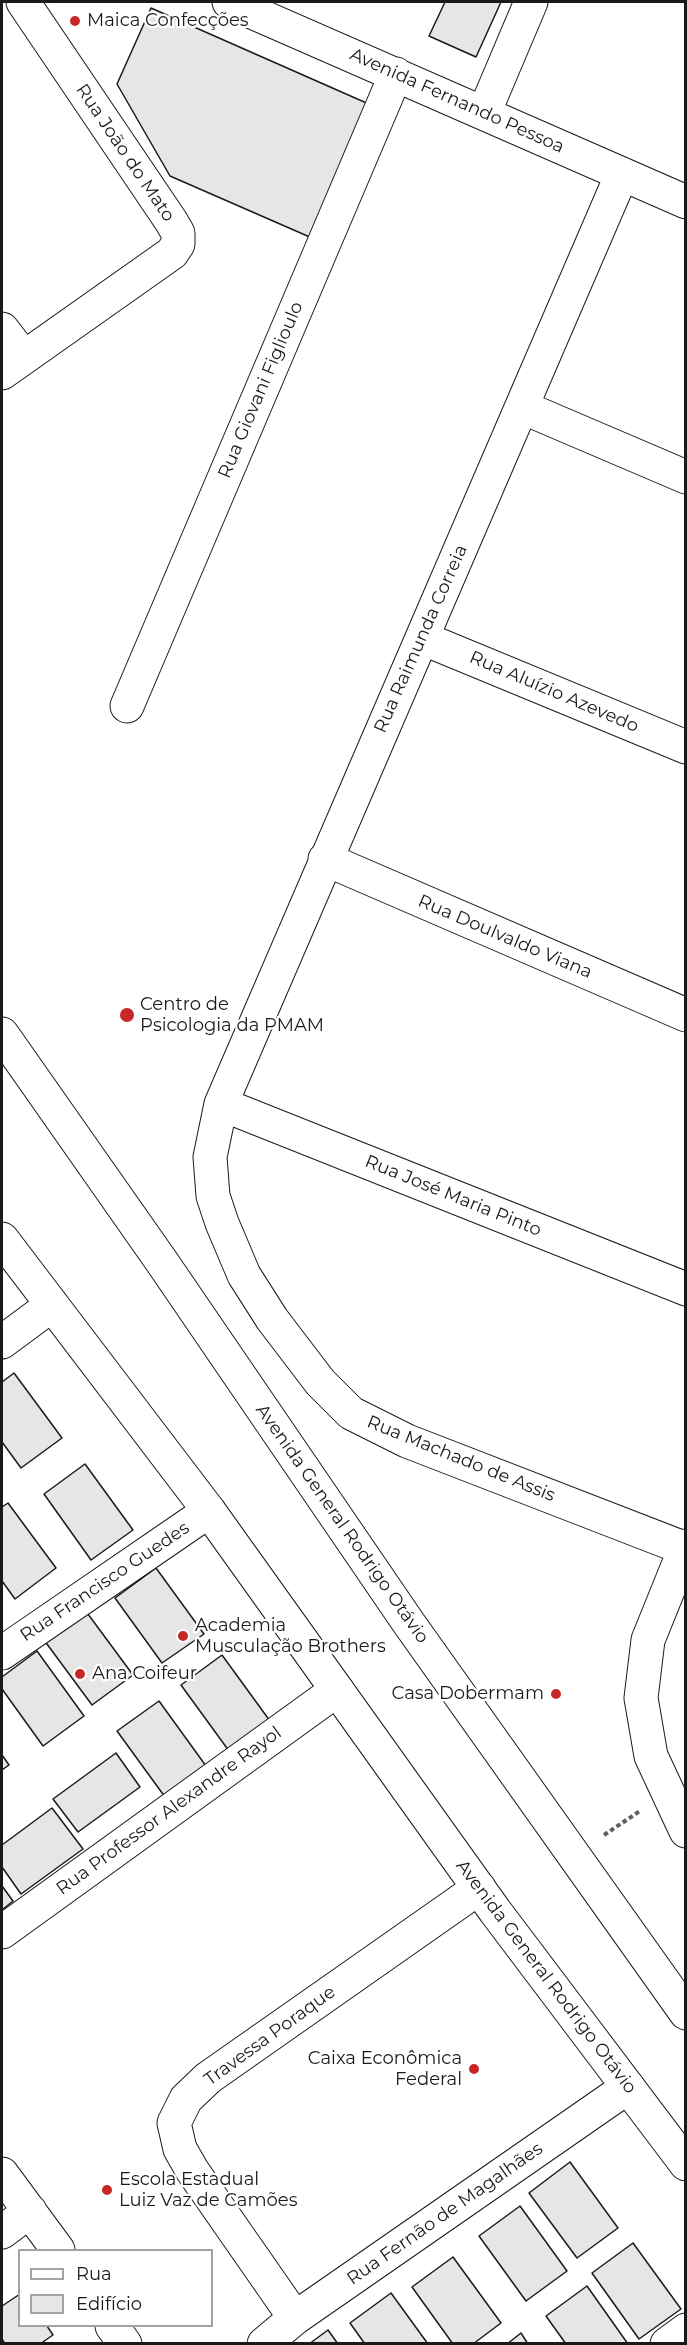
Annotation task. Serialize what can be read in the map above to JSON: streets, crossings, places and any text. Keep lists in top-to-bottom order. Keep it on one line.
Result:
{"streets":{"street":["Avenida Fernando Pessoa","Rua João do Mato","Rua Giovani Figlioulo","Rua Raimunda Correia","Rua Aluízio Azevedo","Rua Doulvaldo Viana","Rua José Maria Pinto","Rua Machado de Assis","Avenida General Rodrigo Otávio","Rua Francisco Guedes","Rua Professor Alexandre Rayol","Travessa Poraque","Rua Fernão de Magalhães"]},"crossings":[["Avenida Fernando Pessoa","Rua Giovani Figlioulo"],["Avenida Fernando Pessoa","Rua Raimunda Correia"],["Rua Raimunda Correia","Rua Aluízio Azevedo"],["Rua Raimunda Correia","Rua Doulvaldo Viana"],["Rua Raimunda Correia","Rua José Maria Pinto"],["Rua Raimunda Correia","Rua Machado de Assis"],["Avenida General Rodrigo Otávio","Rua Francisco Guedes"],["Avenida General Rodrigo Otávio","Rua Professor Alexandre Rayol"],["Avenida General Rodrigo Otávio","Travessa Poraque"],["Avenida General Rodrigo Otávio","Rua Fernão de Magalhães"],["Travessa Poraque","Rua Fernão de Magalhães"]],"places":["Maica Confecções","Centro de Psicologia da PMAM","Academia Musculação Brothers","Ana Coifeur","Casa Dobermam","Caixa Econômica Federal","Escola Estadual Luiz Vaz de Camões"],"legend":["Rua","Edifício"]}
